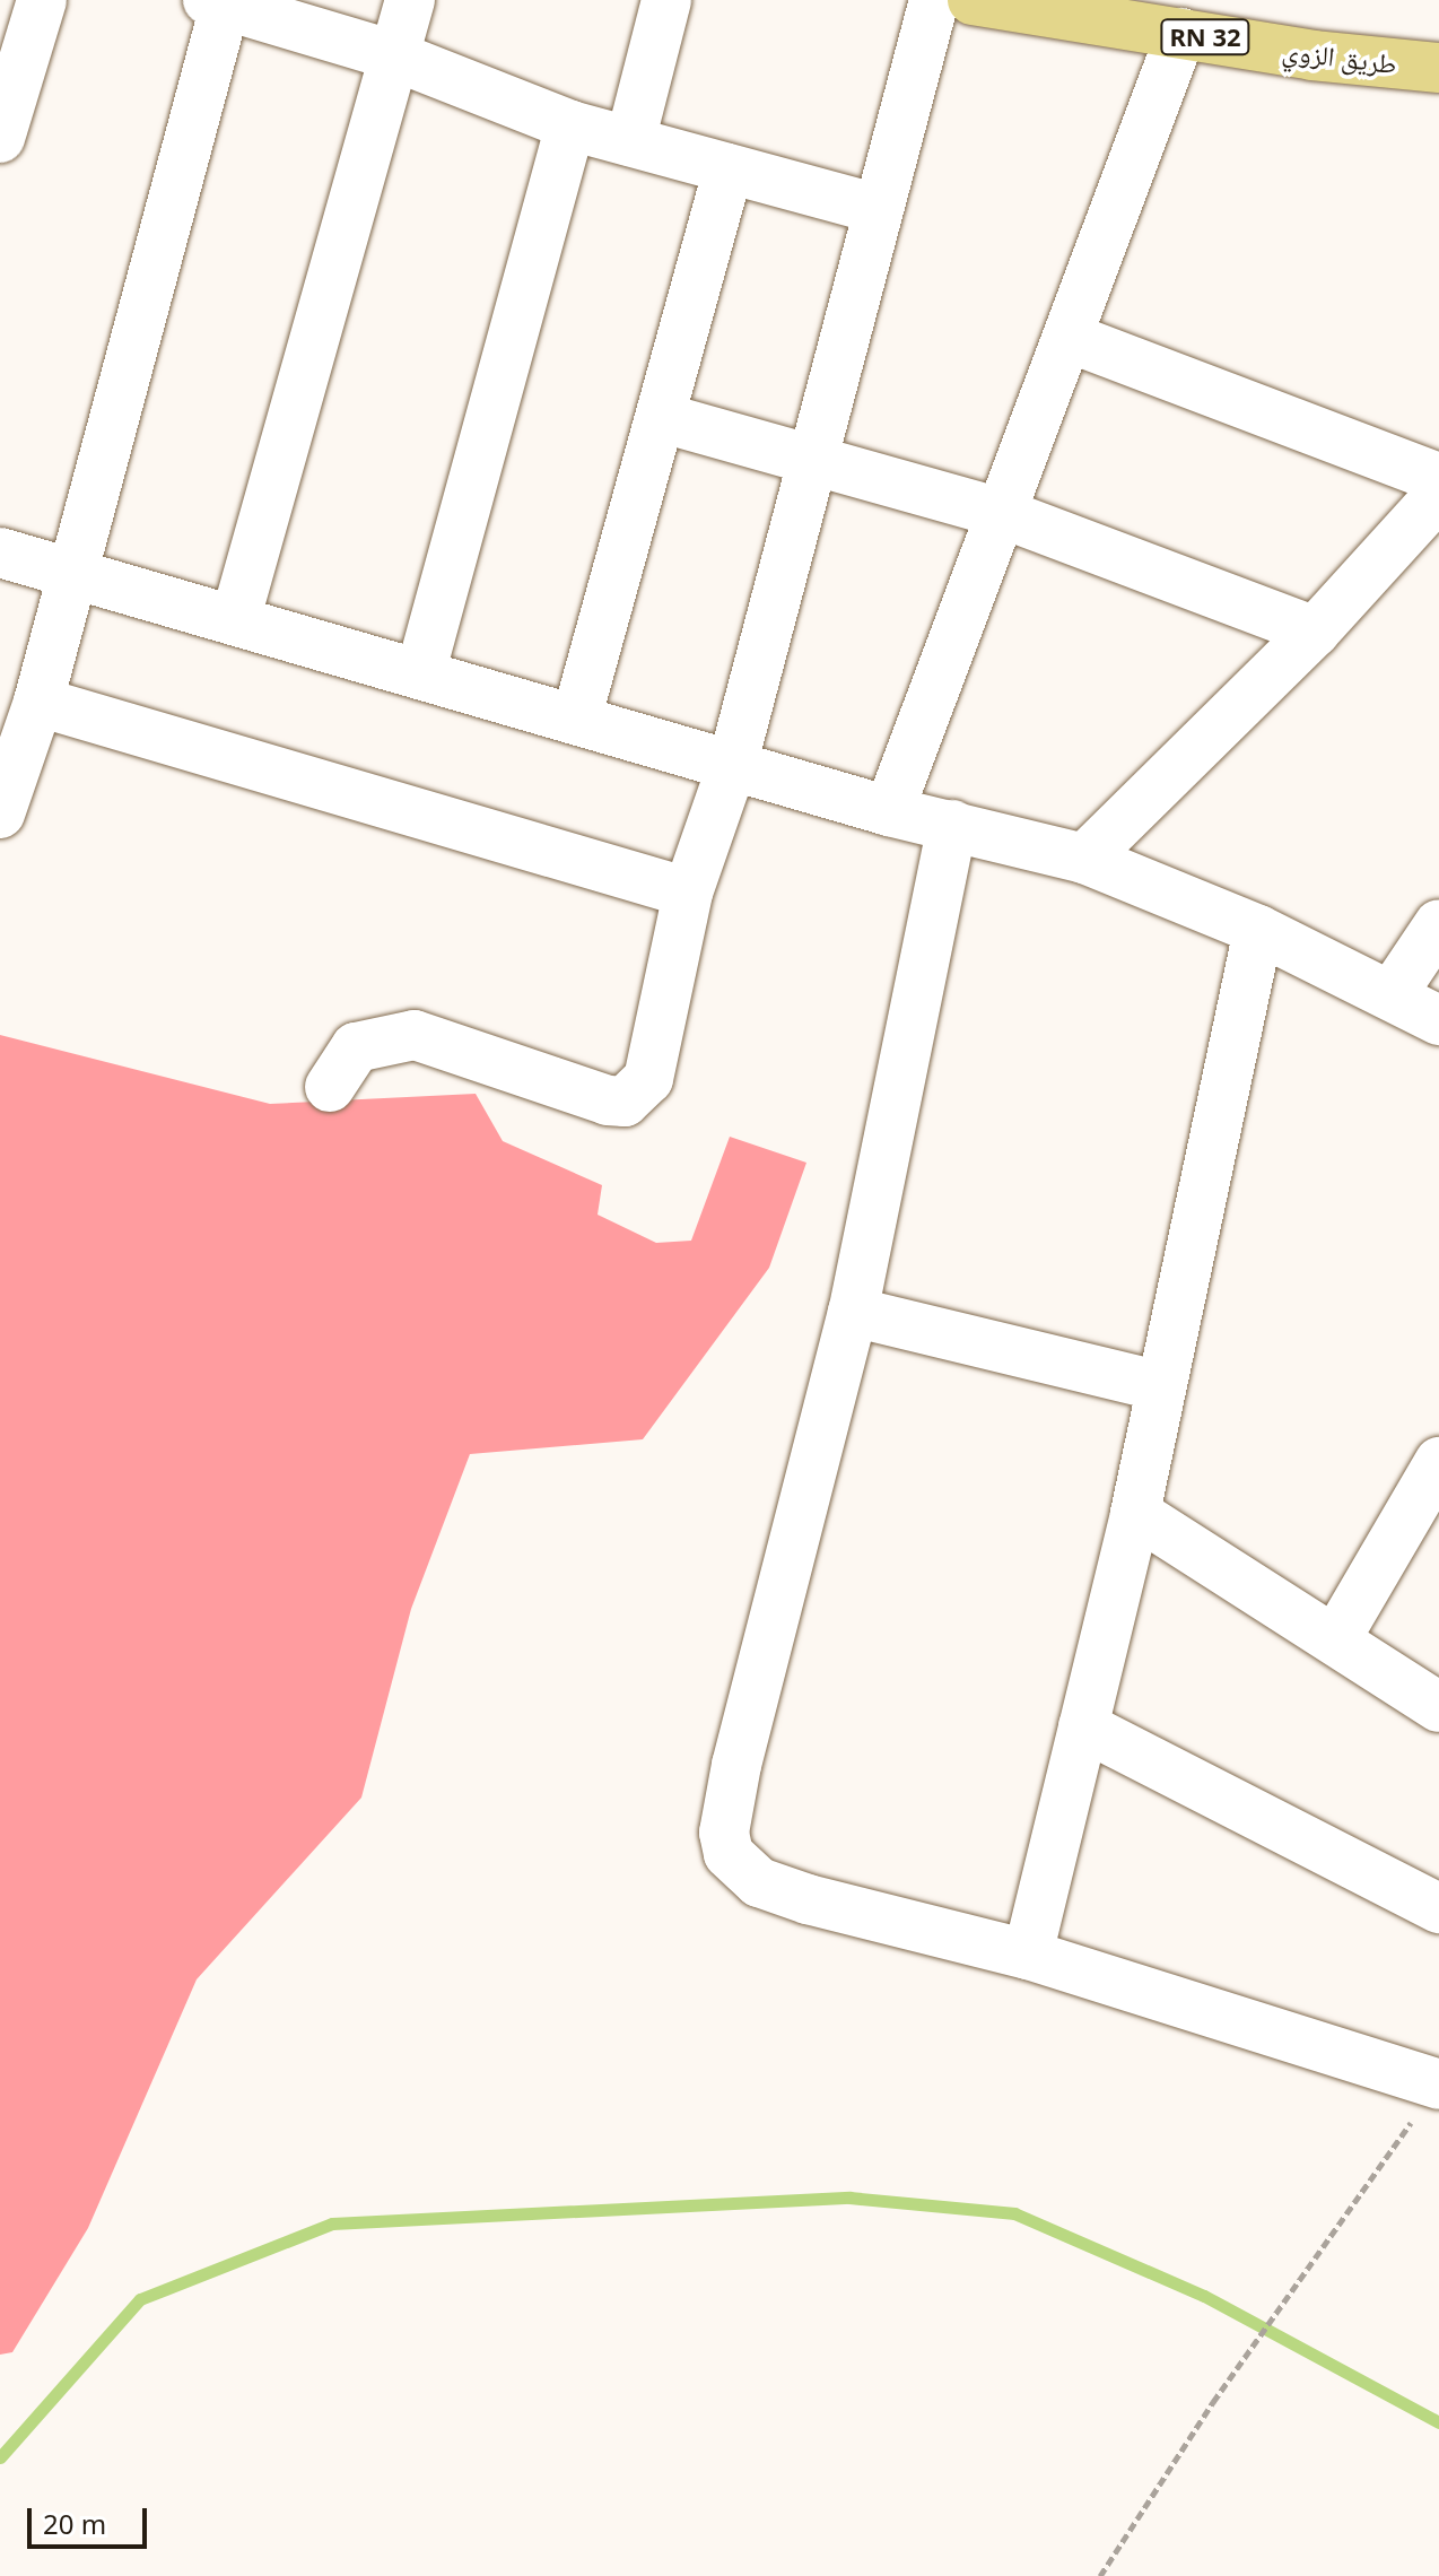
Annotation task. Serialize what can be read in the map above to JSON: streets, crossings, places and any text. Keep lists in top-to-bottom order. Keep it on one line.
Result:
{"streets":{"main road":["RN 32","طريق الزوي"]},"scale_bar":"20 m"}
